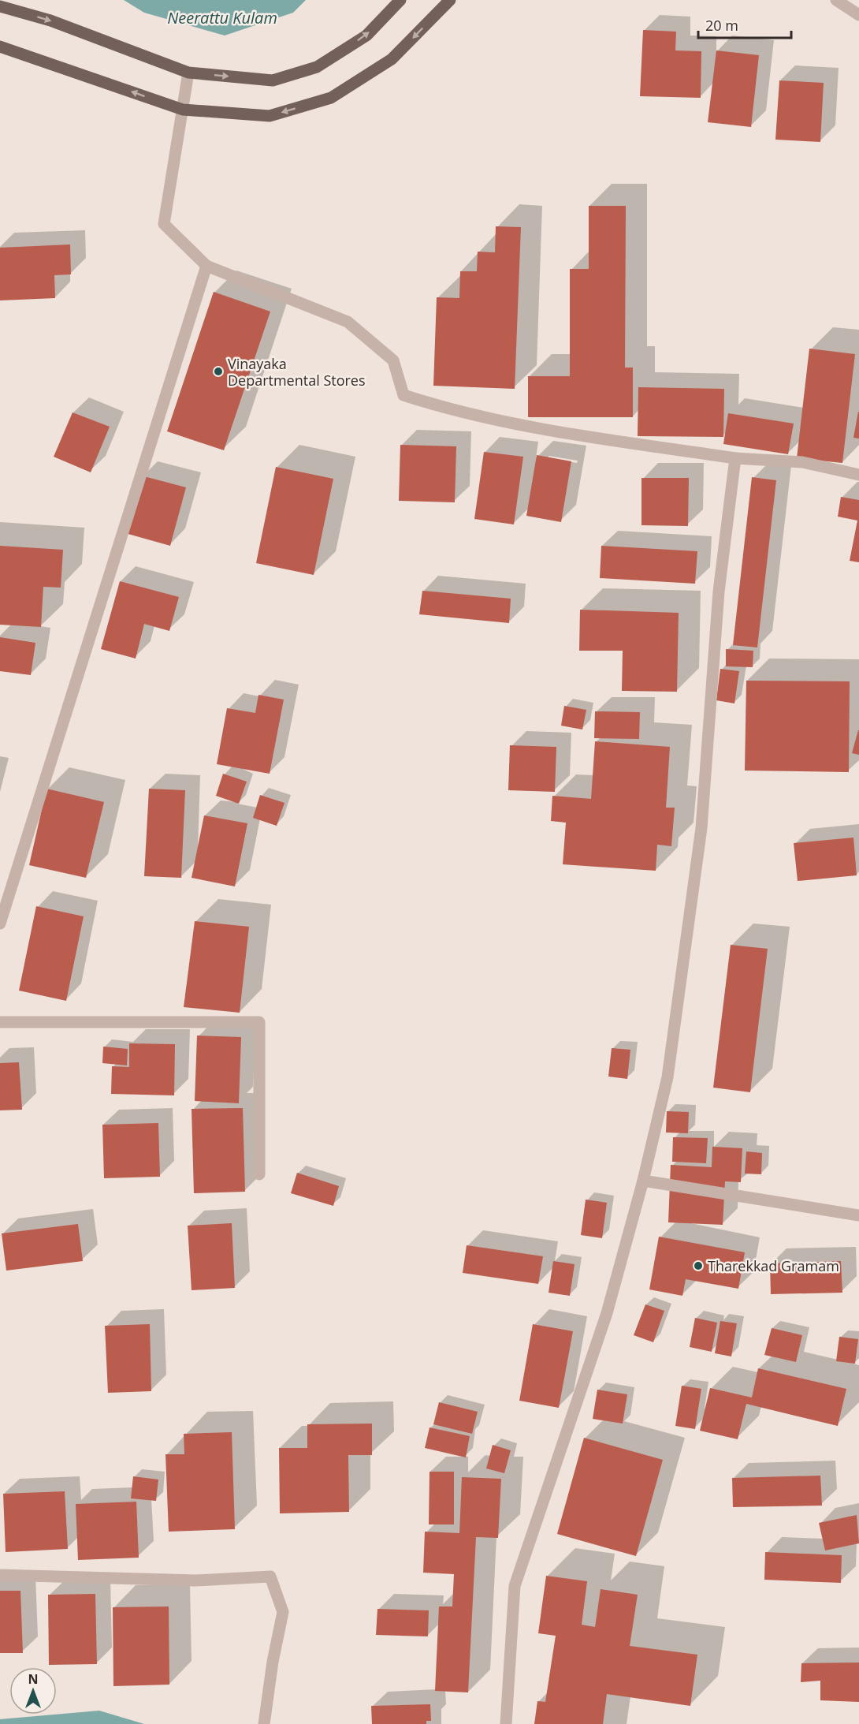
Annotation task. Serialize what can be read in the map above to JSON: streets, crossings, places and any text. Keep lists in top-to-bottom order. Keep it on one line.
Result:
{"water":["Neerattu Kulam"],"places":["Vinayaka Departmental Stores","Tharekkad Gramam"],"scale_bar":"20 m","north":"top"}
